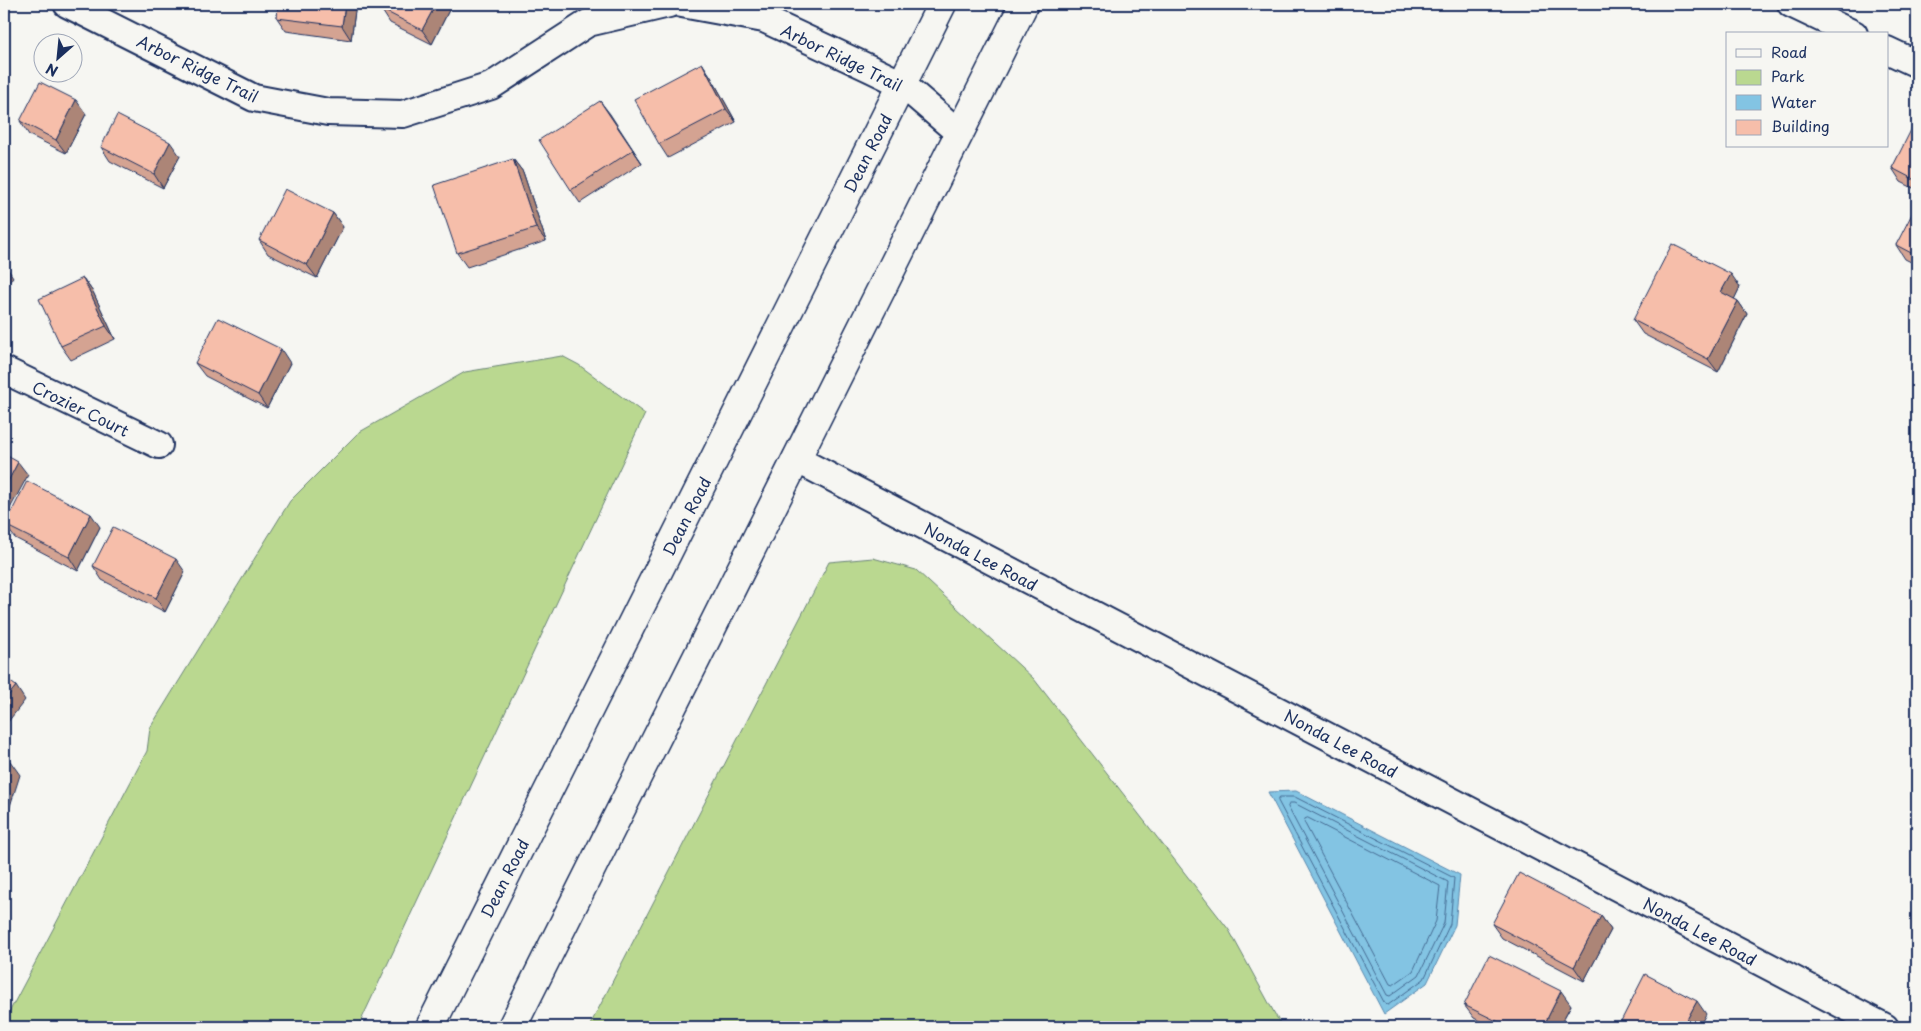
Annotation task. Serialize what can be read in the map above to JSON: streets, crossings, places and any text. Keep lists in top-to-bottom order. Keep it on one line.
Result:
{"streets":{"main road":["Dean Road"],"street":["Arbor Ridge Trail","Crozier Court","Nonda Lee Road"]},"crossings":[["Arbor Ridge Trail","Dean Road"]],"legend":["Road","Park","Water","Building"],"north":"bottom left"}
